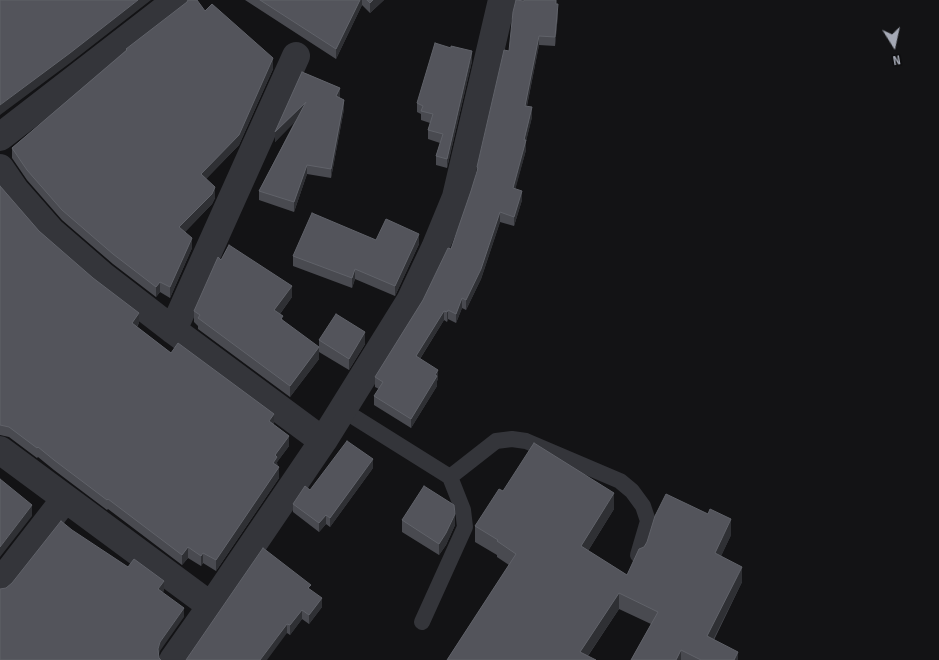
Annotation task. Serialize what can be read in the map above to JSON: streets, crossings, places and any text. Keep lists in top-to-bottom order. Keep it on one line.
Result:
{"north":"bottom"}
